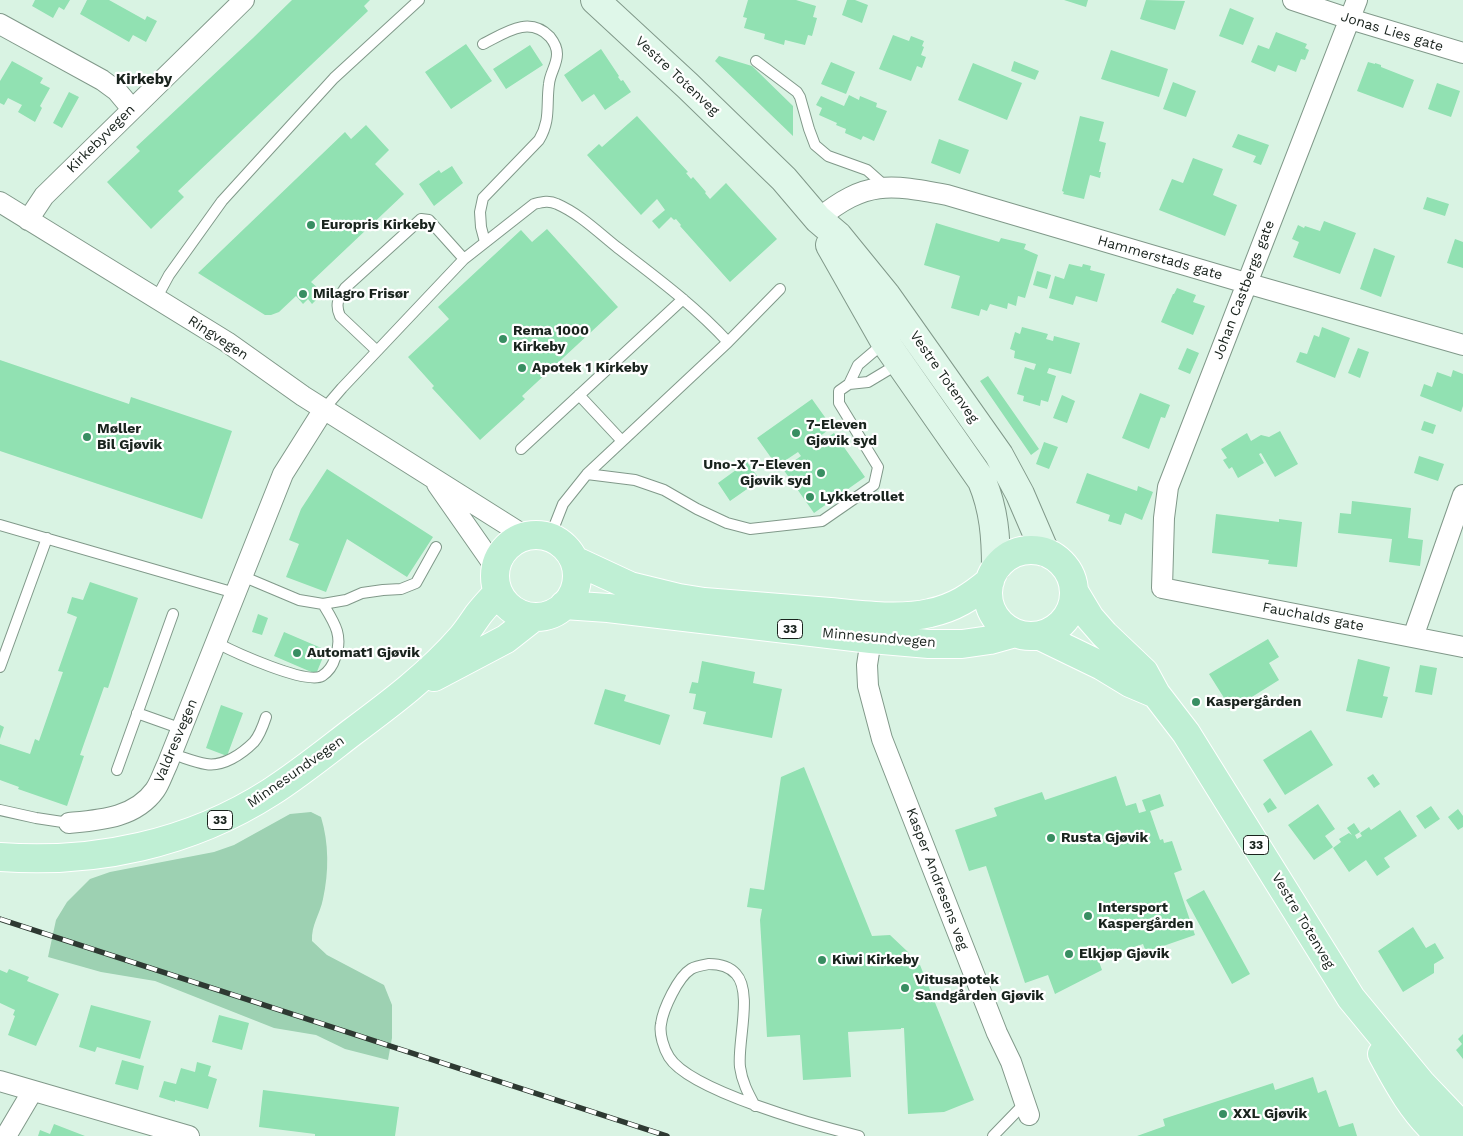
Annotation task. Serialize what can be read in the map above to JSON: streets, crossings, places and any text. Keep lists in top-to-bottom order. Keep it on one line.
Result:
{"streets":{"main road":["Vestre Totenveg","33","Minnesundvegen"],"street":["Jonas Lies gate","Kirkebyvegen","Hammerstads gate","Johan Castbergs gate","Ringvegen","Fauchalds gate","Valdresvegen","Kasper Andresens veg"]},"crossings":[["Jonas Lies gate","Johan Castbergs gate"],["Vestre Totenveg","Hammerstads gate"],["Vestre Totenveg","33"],["Vestre Totenveg","Minnesundvegen"],["Kirkebyvegen","Ringvegen"],["Hammerstads gate","Johan Castbergs gate"],["Johan Castbergs gate","Fauchalds gate"],["Ringvegen","Minnesundvegen"],["Ringvegen","Valdresvegen"],["33","Minnesundvegen"],["Minnesundvegen","Kasper Andresens veg"]],"districts":["Kirkeby"],"places":["Europris Kirkeby","Milagro Frisør","Rema 1000 Kirkeby","Apotek 1 Kirkeby","7-Eleven Gjøvik syd","Møller Bil Gjøvik","Uno-X 7-Eleven Gjøvik syd","Lykketrollet","Automat1 Gjøvik","Kaspergården","Rusta Gjøvik","Intersport Kaspergården","Elkjøp Gjøvik","Kiwi Kirkeby","Vitusapotek Sandgården Gjøvik","XXL Gjøvik"]}
